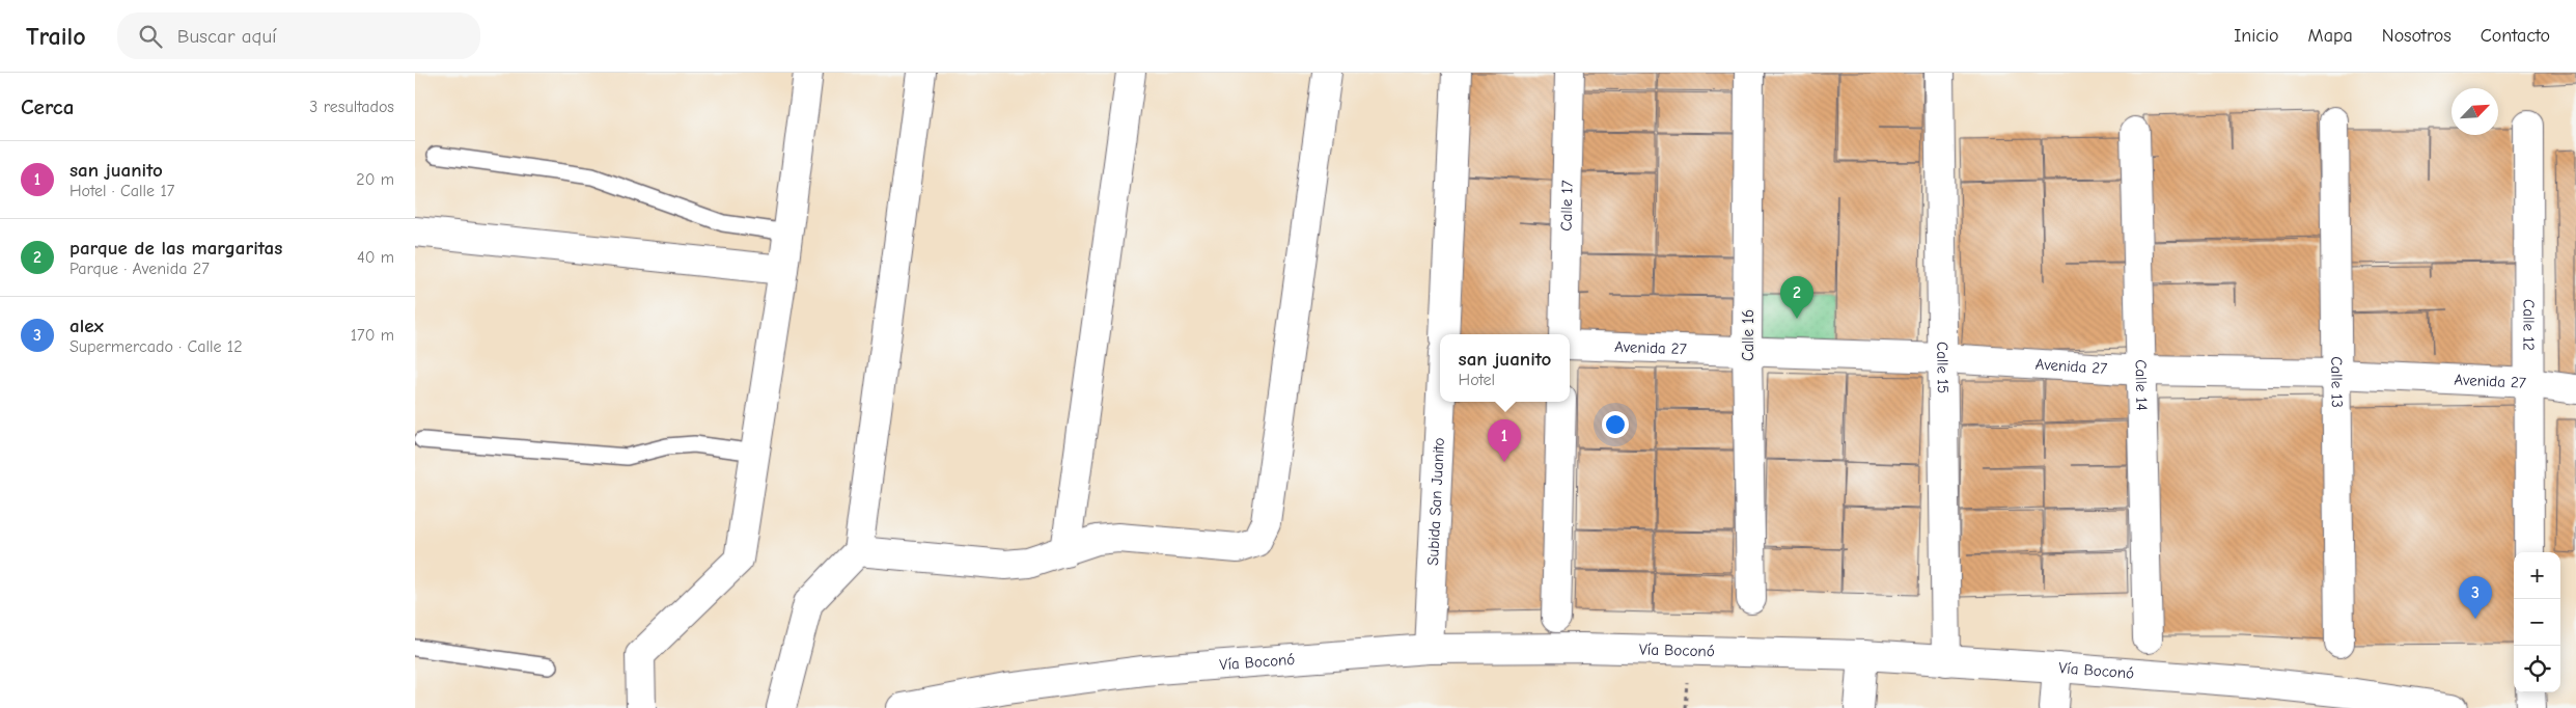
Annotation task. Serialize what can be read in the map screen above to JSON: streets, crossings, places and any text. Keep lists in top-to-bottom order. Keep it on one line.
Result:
{"streets":{"street":["Calle 17","Calle 12","Calle 16","Avenida 27","Calle 15","Calle 13","Calle 14","Subida San Juanito","Vía Boconó"]},"crossings":[["Calle 12","Avenida 27"],["Calle 16","Avenida 27"],["Avenida 27","Calle 15"],["Avenida 27","Calle 13"],["Avenida 27","Calle 14"],["Calle 15","Vía Boconó"],["Subida San Juanito","Vía Boconó"]],"north":"top right","page":{"header":"Trailo","search":"Buscar aquí","nav":["Inicio","Mapa","Nosotros","Contacto"],"heading":["Cerca","3 resultados"],"list":[{"mark":"1","name":"san juanito","note":"Hotel · Calle 17","value":"20 m"},{"mark":"2","name":"parque de las margaritas","note":"Parque · Avenida 27","value":"40 m"},{"mark":"3","name":"alex","note":"Supermercado · Calle 12","value":"170 m"}],"pins":["2","1","3"],"popup":["san juanito","Hotel"],"map_buttons":["+","−"]}}
